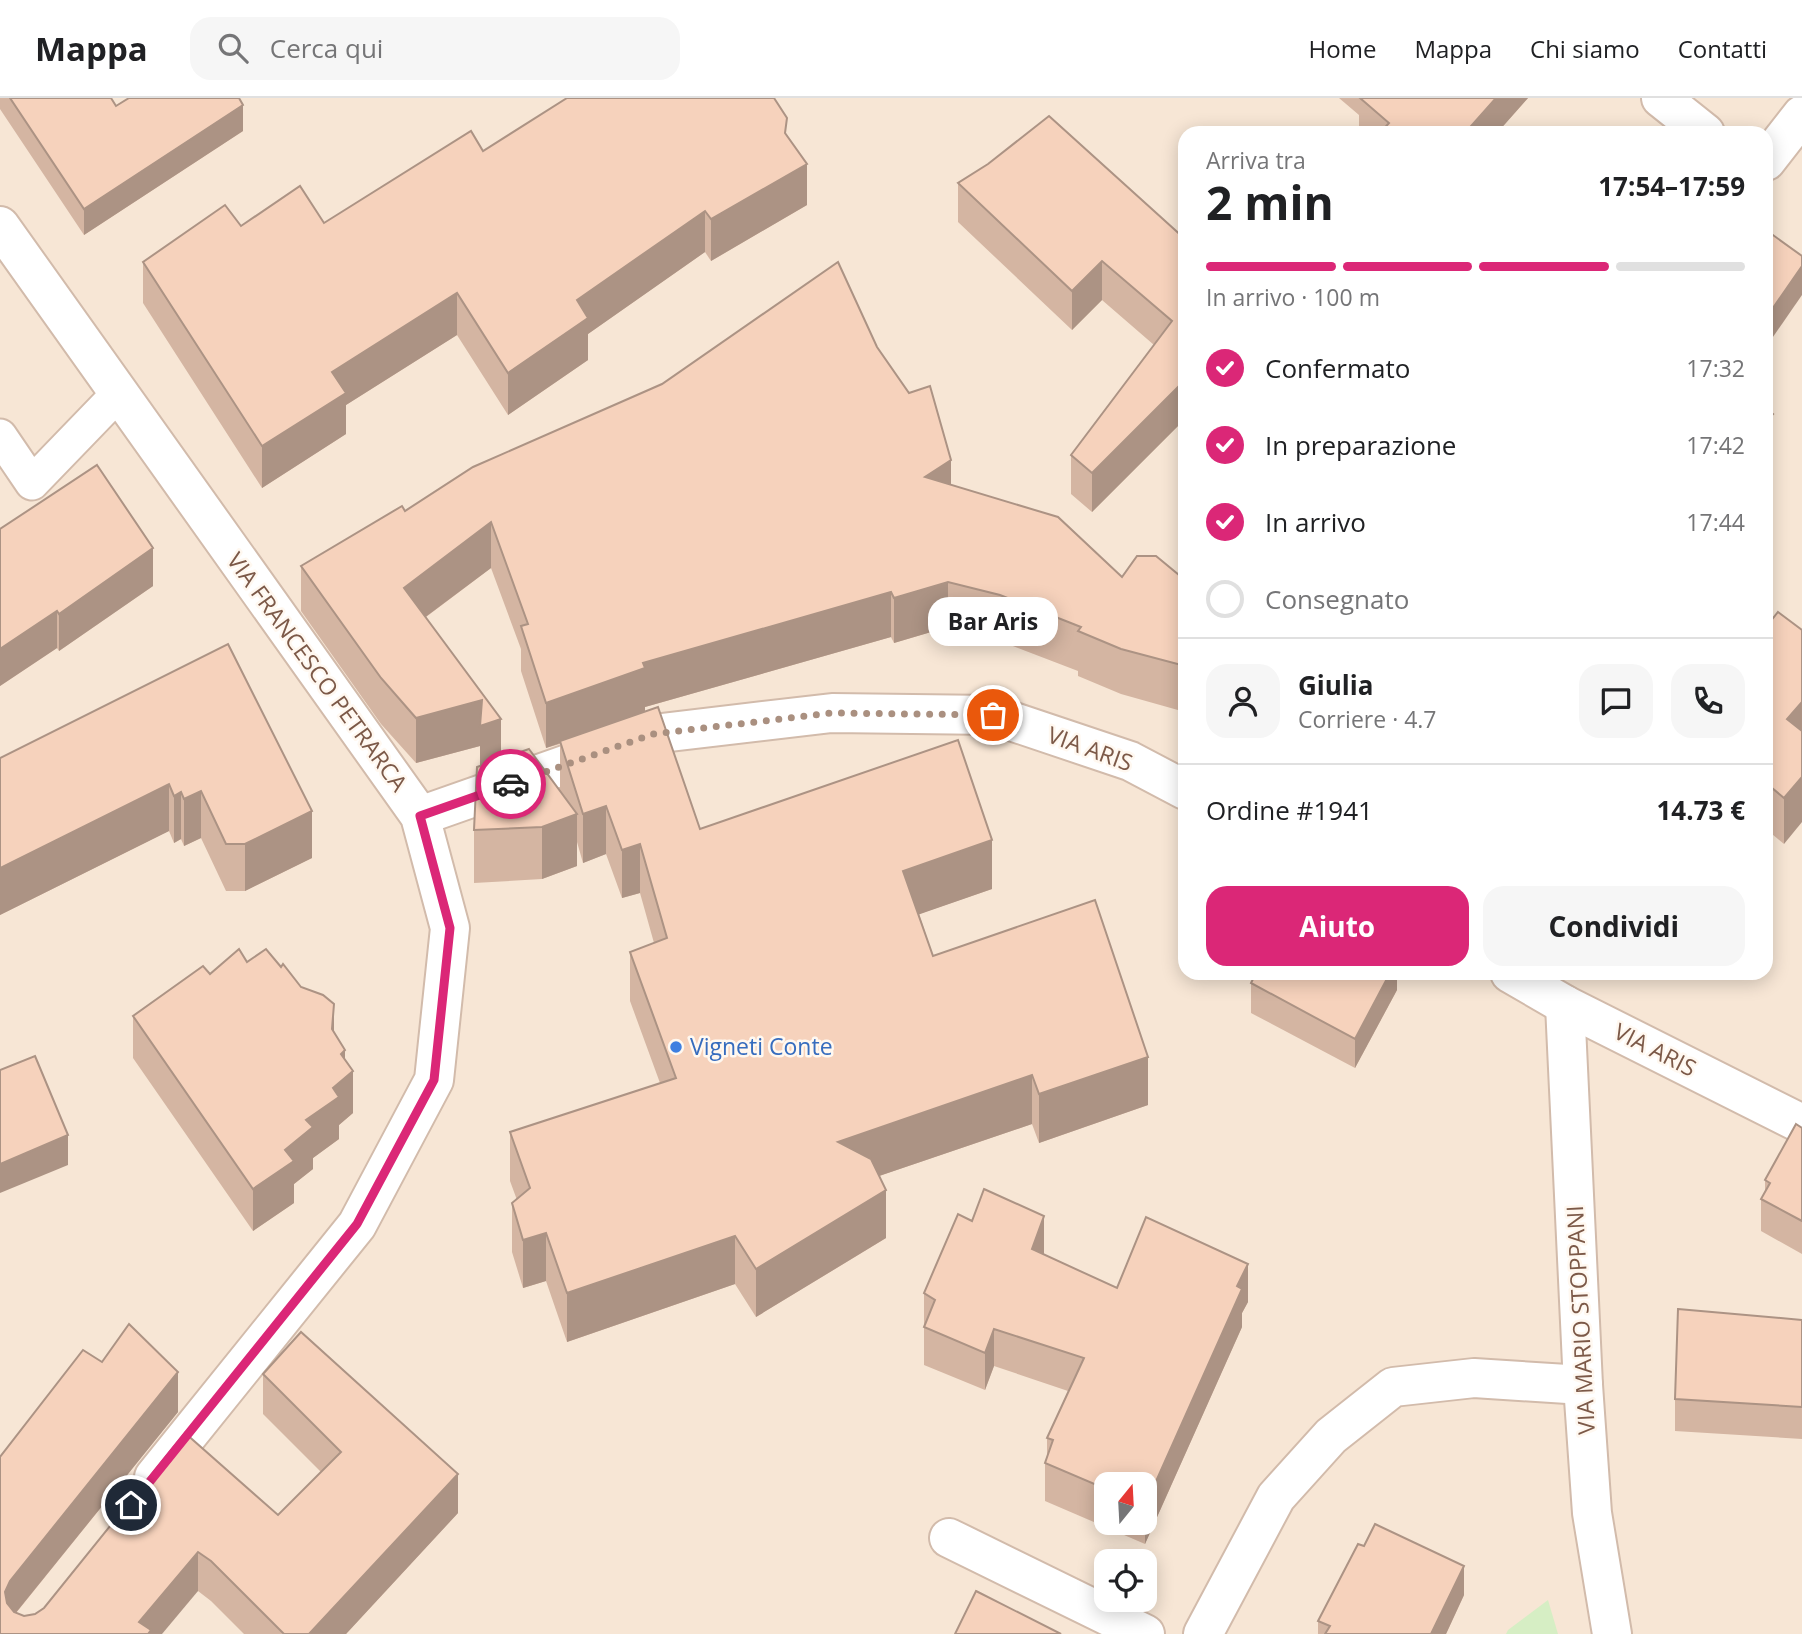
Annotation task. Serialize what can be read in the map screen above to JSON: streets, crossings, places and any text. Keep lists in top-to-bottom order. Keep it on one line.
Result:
{"streets":{"street":["VIA FRANCESCO PETRARCA","VIA ARIS","VIA MARIO STOPPANI"]},"crossings":[["VIA FRANCESCO PETRARCA","VIA ARIS"],["VIA ARIS","VIA MARIO STOPPANI"]],"places":["Bar Aris","Vigneti Conte"],"north":"top","page":{"header":"Mappa","search":"Cerca qui","nav":["Home","Mappa","Chi siamo","Contatti"],"heading":["2 min","Arriva tra","17:54–17:59"],"panel":["Giulia","Corriere · 4.7","Ordine #1941","14.73 €"],"bar":"In arrivo · 100 m","list":[["Confermato","17:32"],["In preparazione","17:42"],["In arrivo","17:44"],"Consegnato"],"bubble":"Bar Aris","buttons":["Aiuto","Condividi"]}}
